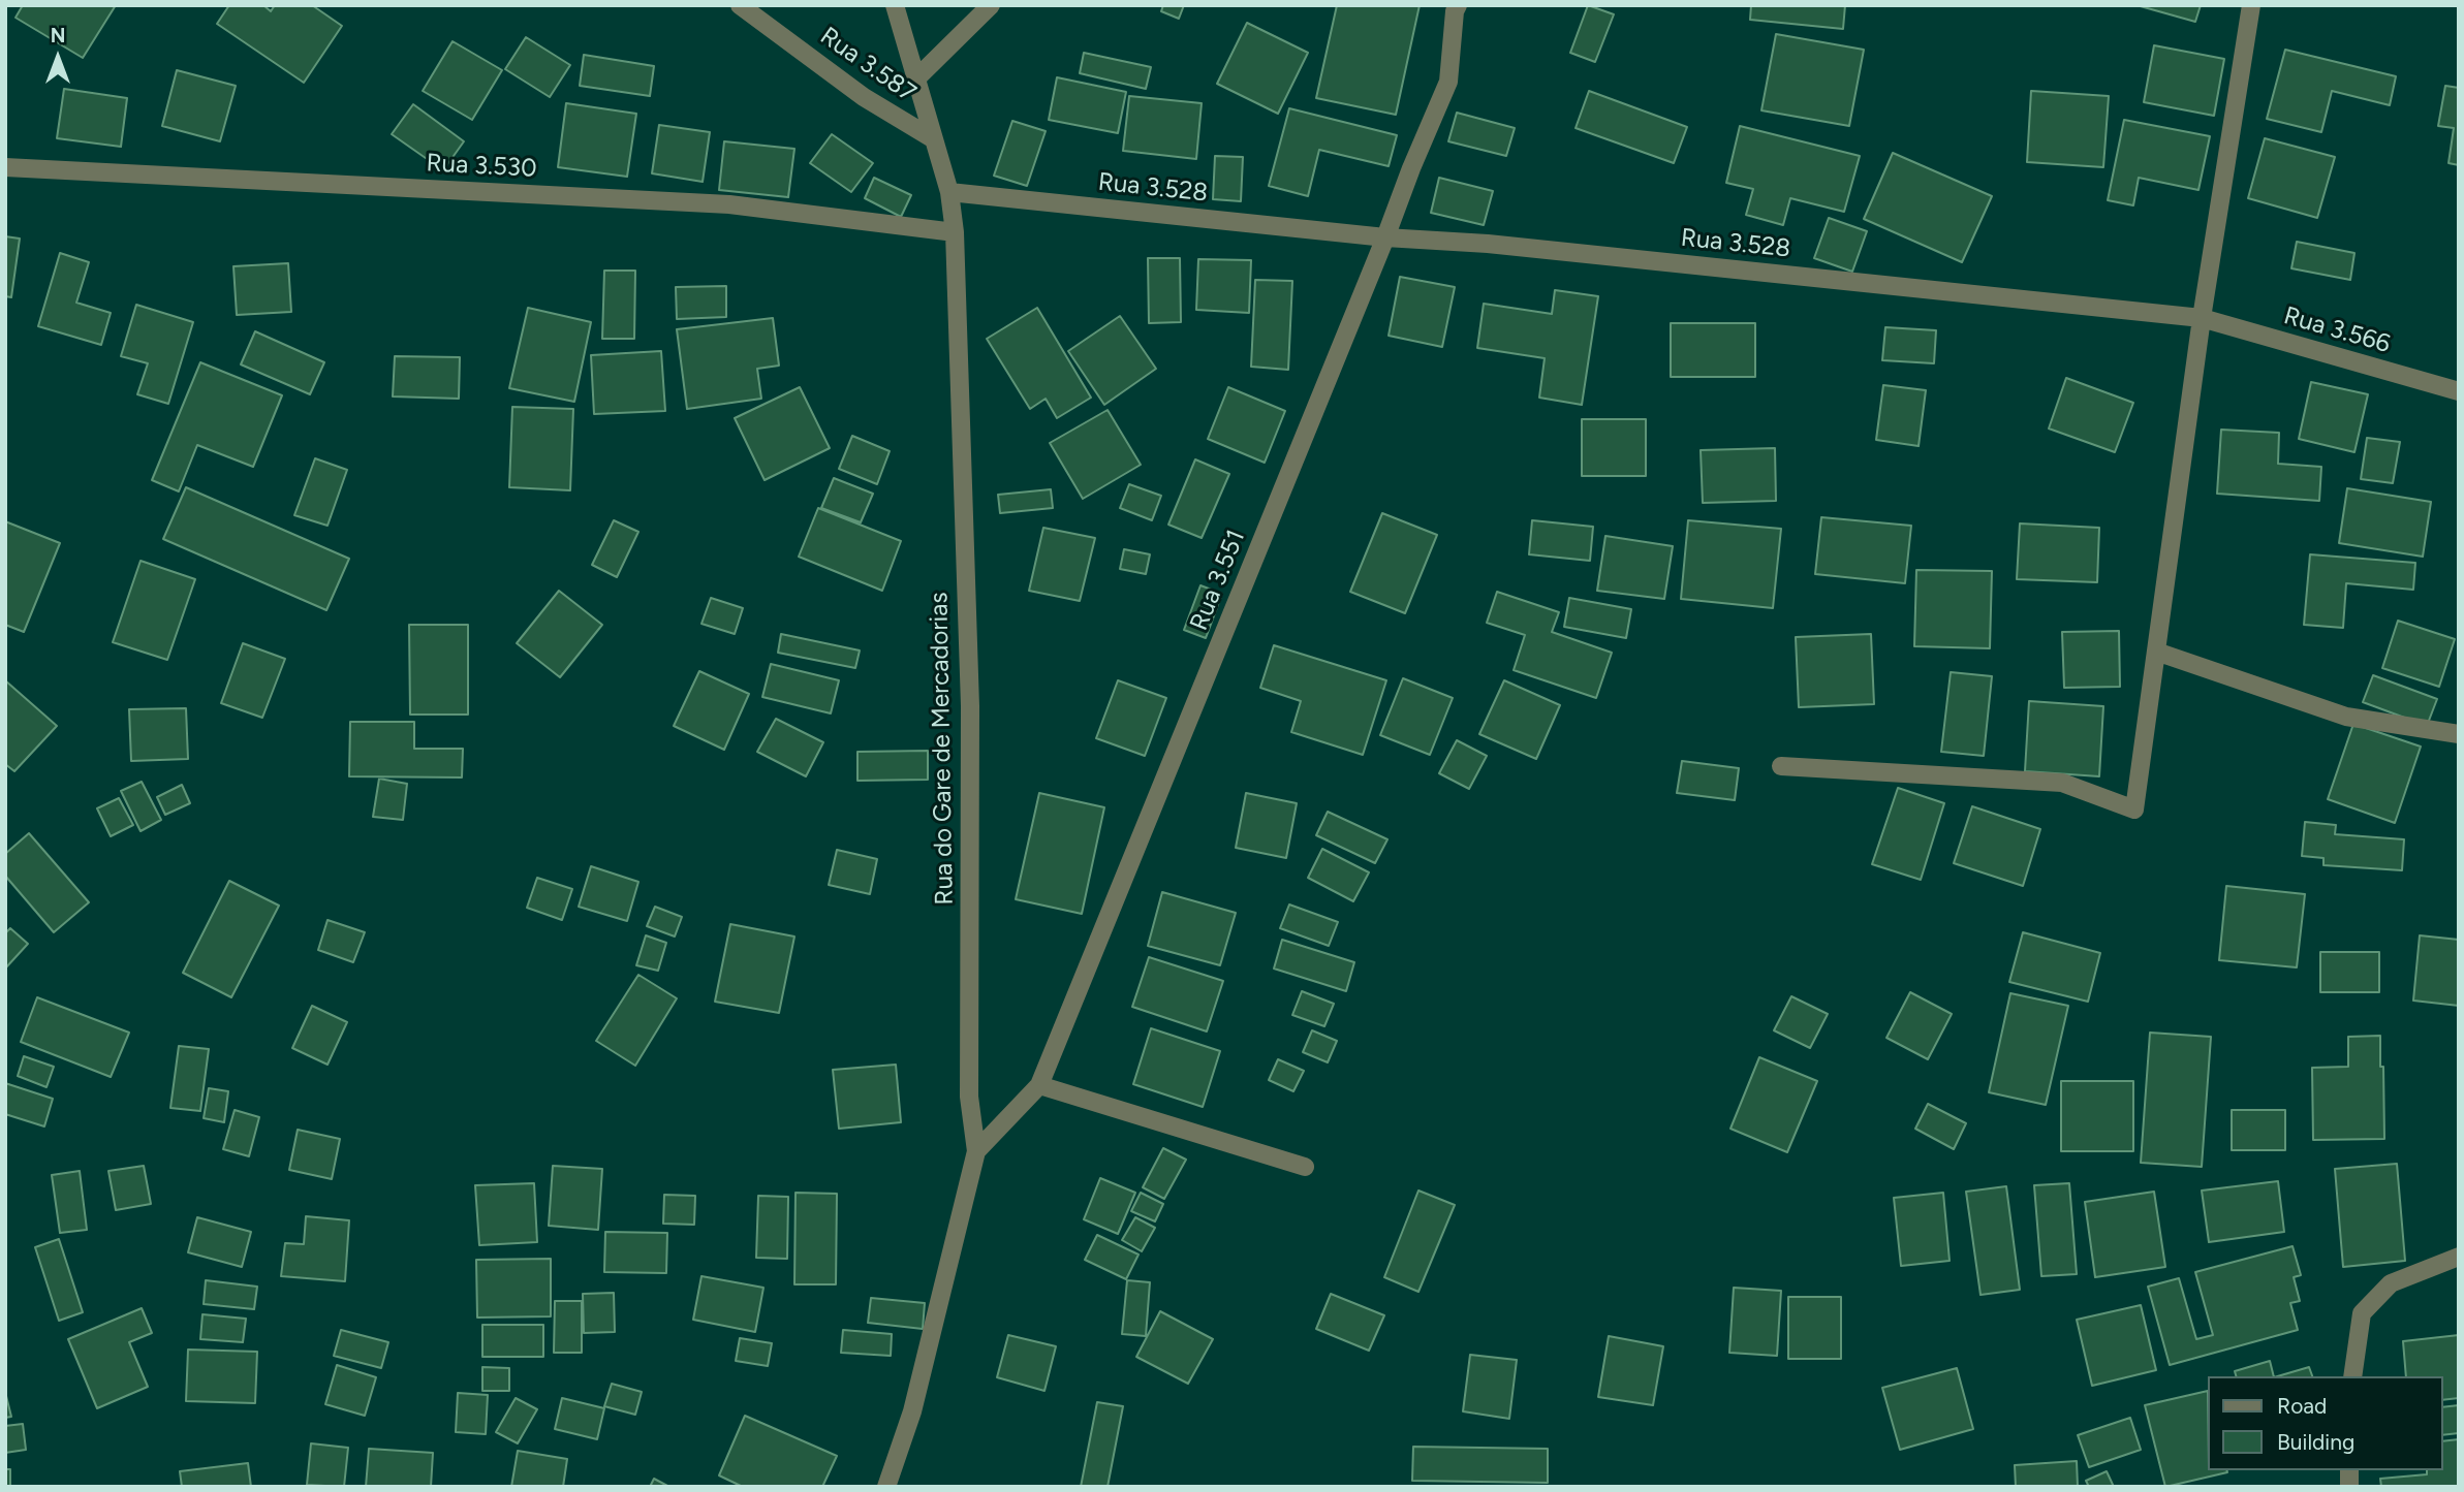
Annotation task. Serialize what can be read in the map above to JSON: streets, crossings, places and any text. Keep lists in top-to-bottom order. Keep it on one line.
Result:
{"streets":{"street":["Rua 3.587","Rua 3.530","Rua 3.528","Rua 3.566","Rua 3.551","Rua do Gare de Mercadorias"]},"crossings":[["Rua 3.587","Rua do Gare de Mercadorias"],["Rua 3.530","Rua do Gare de Mercadorias"],["Rua 3.528","Rua 3.566"],["Rua 3.528","Rua 3.551"],["Rua 3.528","Rua do Gare de Mercadorias"],["Rua 3.551","Rua do Gare de Mercadorias"]],"legend":["Road","Building"],"north":"top"}
